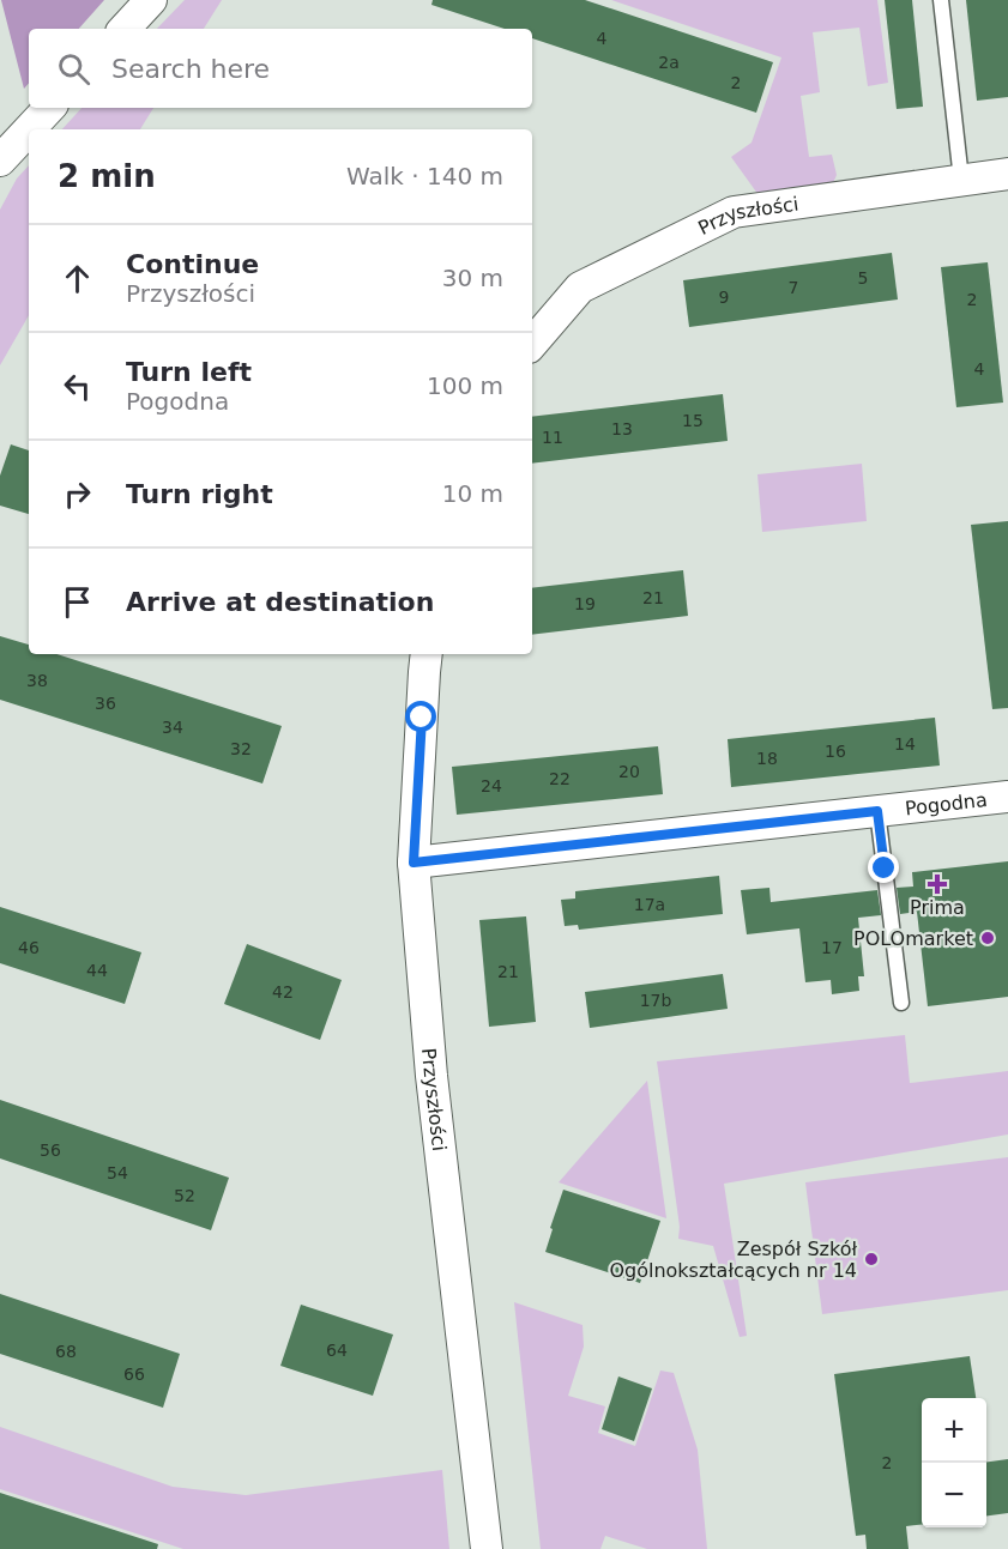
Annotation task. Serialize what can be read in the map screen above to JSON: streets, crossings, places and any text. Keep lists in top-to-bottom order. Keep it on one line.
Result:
{"streets":{"street":["Przyszłości","Pogodna"]},"crossings":[["Przyszłości","Pogodna"]],"places":{"health":["Prima"],"other":["POLOmarket","Zespół Szkół Ogólnokształcących nr 14"]},"house_numbers":["4","2a","2","5","7","9","2","4","15","13","11","21","19","38","36","34","14","32","16","18","20","22","24","17a","46","17","44","21","42","17b","56","54","52","64","68","66","2"],"page":{"search":"Search here","heading":["2 min","Walk · 140 m"],"list":[["Continue","Przyszłości","30 m"],["Turn left","Pogodna","100 m"],["Turn right","10 m"],"Arrive at destination"],"map_buttons":["+","−"]}}
